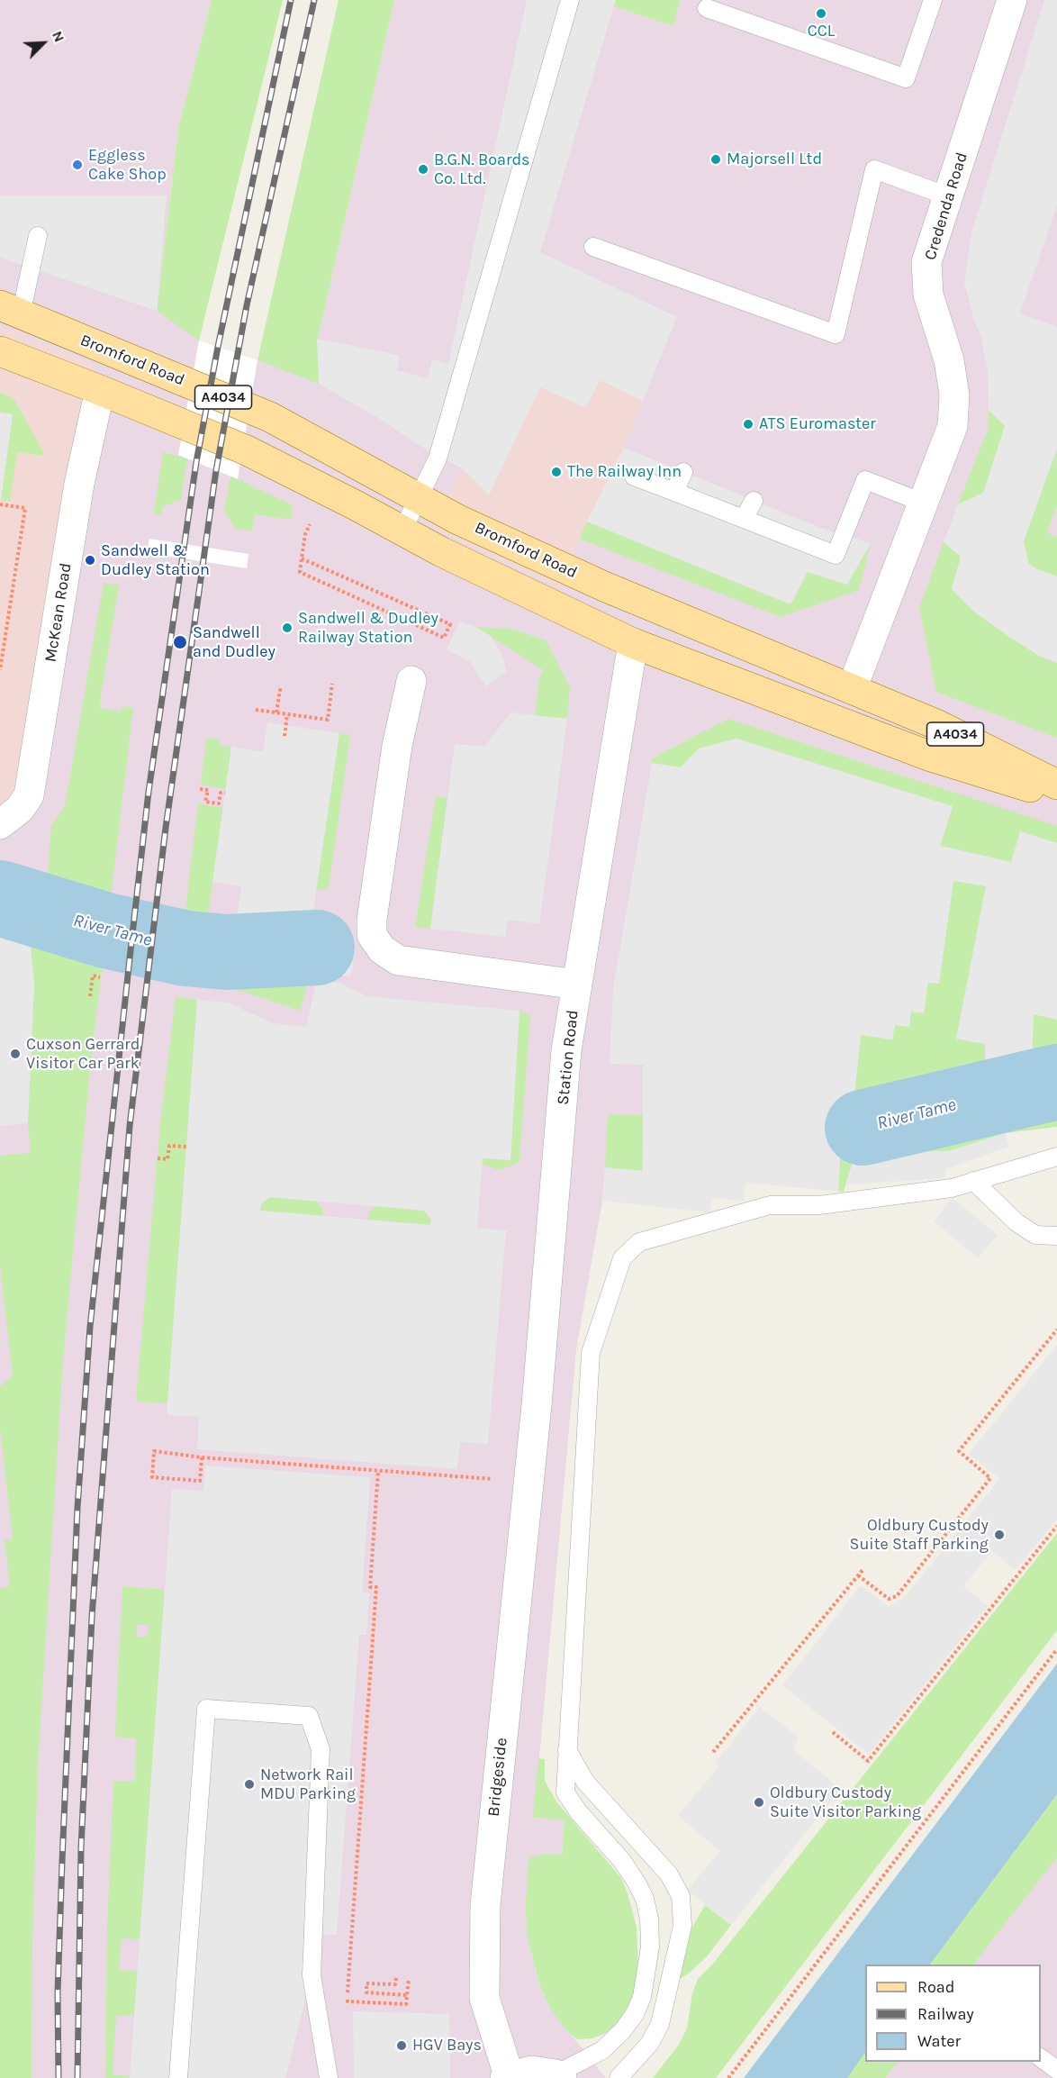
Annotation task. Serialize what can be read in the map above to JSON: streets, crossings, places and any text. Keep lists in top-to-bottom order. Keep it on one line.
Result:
{"streets":{"main road":["Bromford Road","A4034"],"street":["Credenda Road","McKean Road","Station Road","Bridgeside"]},"crossings":[["Credenda Road","Bromford Road"],["A4034","McKean Road"],["A4034","Station Road"],["Station Road","Bridgeside"]],"water":["River Tame"],"places":["CCL","Majorsell Ltd","Eggless Cake Shop","B.G.N. Boards Co. Ltd.","ATS Euromaster","The Railway Inn","Sandwell & Dudley Station","Sandwell & Dudley Railway Station","Sandwell and Dudley","Cuxson Gerrard Visitor Car Park","Oldbury Custody Suite Staff Parking","Network Rail MDU Parking","Oldbury Custody Suite Visitor Parking","HGV Bays"],"legend":["Road","Railway","Water"],"north":"top right"}
